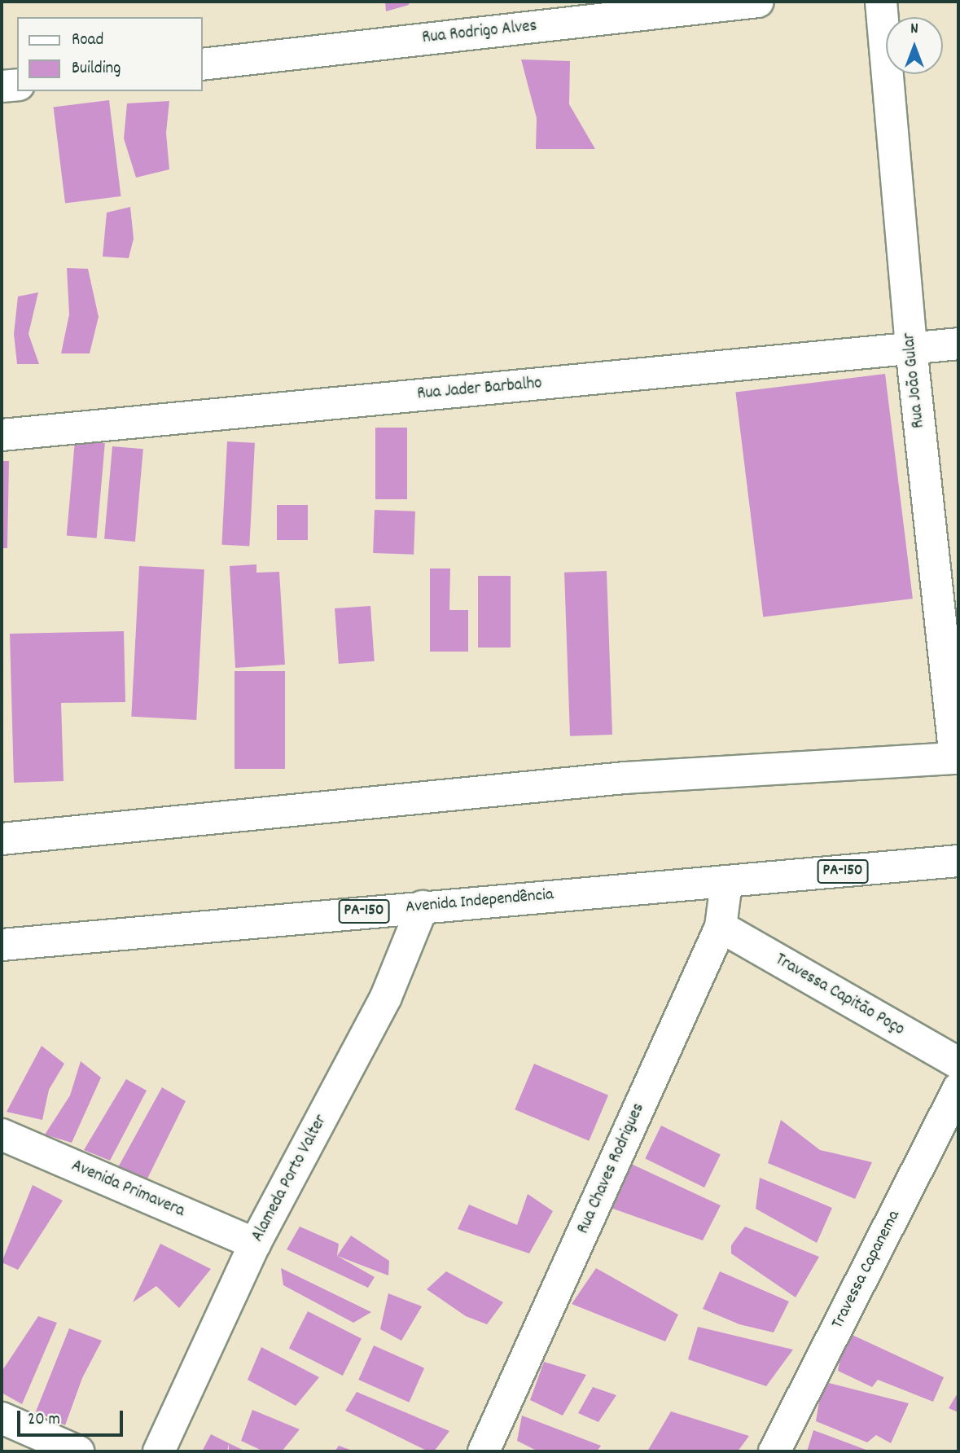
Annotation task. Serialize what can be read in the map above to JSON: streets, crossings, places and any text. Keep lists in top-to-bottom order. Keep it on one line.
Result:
{"streets":{"street":["Rua Rodrigo Alves","Rua João Gular","Rua Jader Barbalho","PA-150","Avenida Independência","Travessa Capitão Poço","Rua Chaves Rodrigues","Alameda Porto Valter","Avenida Primavera","Travessa Capanema"]},"crossings":[["Rua João Gular","Rua Jader Barbalho"],["Avenida Independência","Rua Chaves Rodrigues"],["Avenida Independência","Alameda Porto Valter"],["Travessa Capitão Poço","Rua Chaves Rodrigues"],["Alameda Porto Valter","Avenida Primavera"]],"legend":["Road","Building"],"scale_bar":"20 m","north":"top"}
